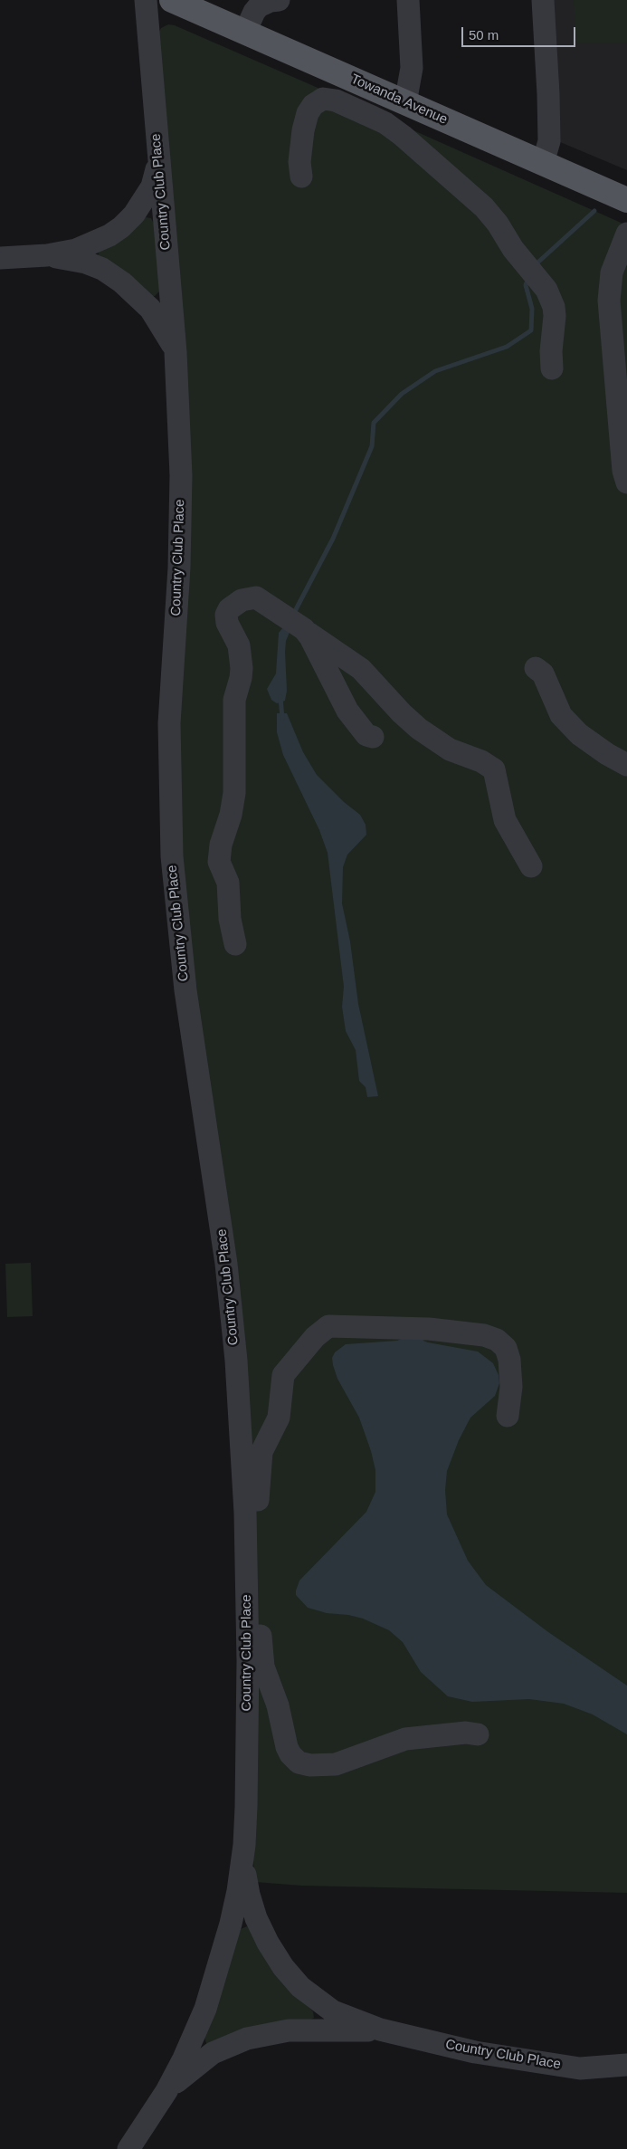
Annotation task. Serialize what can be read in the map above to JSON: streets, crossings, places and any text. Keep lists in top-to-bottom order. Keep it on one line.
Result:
{"streets":{"main road":["Towanda Avenue"],"street":["Country Club Place"]},"scale_bar":"50 m"}
